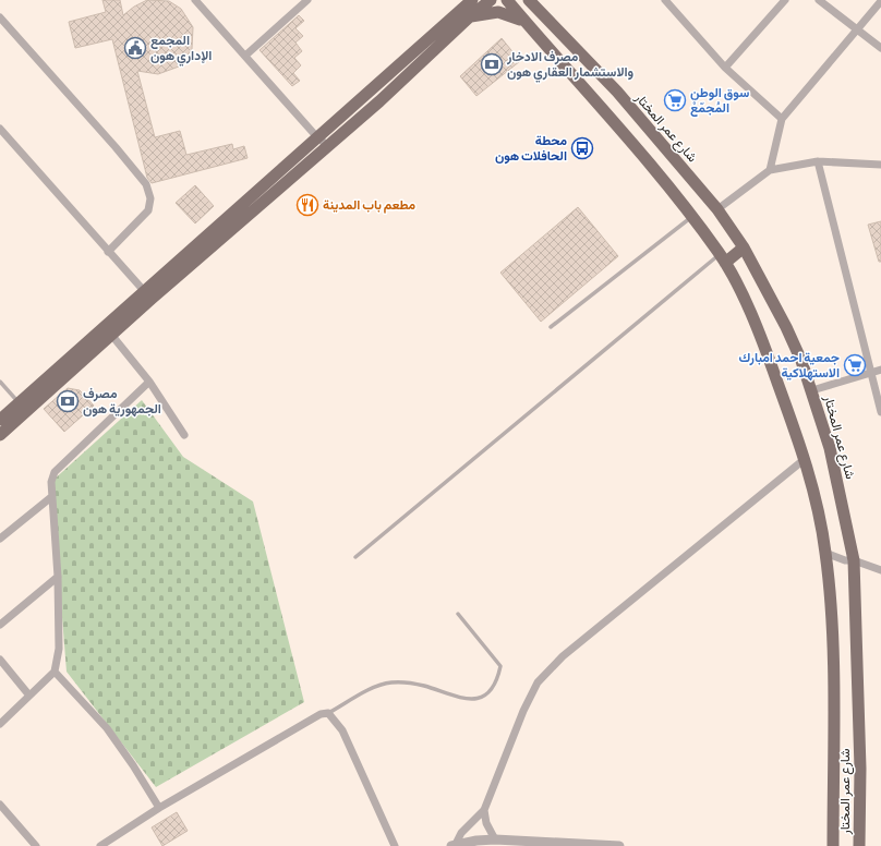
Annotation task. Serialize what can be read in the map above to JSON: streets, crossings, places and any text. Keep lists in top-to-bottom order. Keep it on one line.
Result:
{"streets":{"main road":["شارع عمر المختار"]},"places":{"public building":["المجمع الإداري هون"],"bank":["مصرف الادخار والاستشمار العقاري هون","مصرف الجمهورية هون"],"supermarket":["سوق الوطن المُجمّعْ","جمعية احمد امبارك الاستهلاكية"],"bus stop":["محطة الحافلات هون"],"restaurant":["مطعم باب المدينة"]}}
